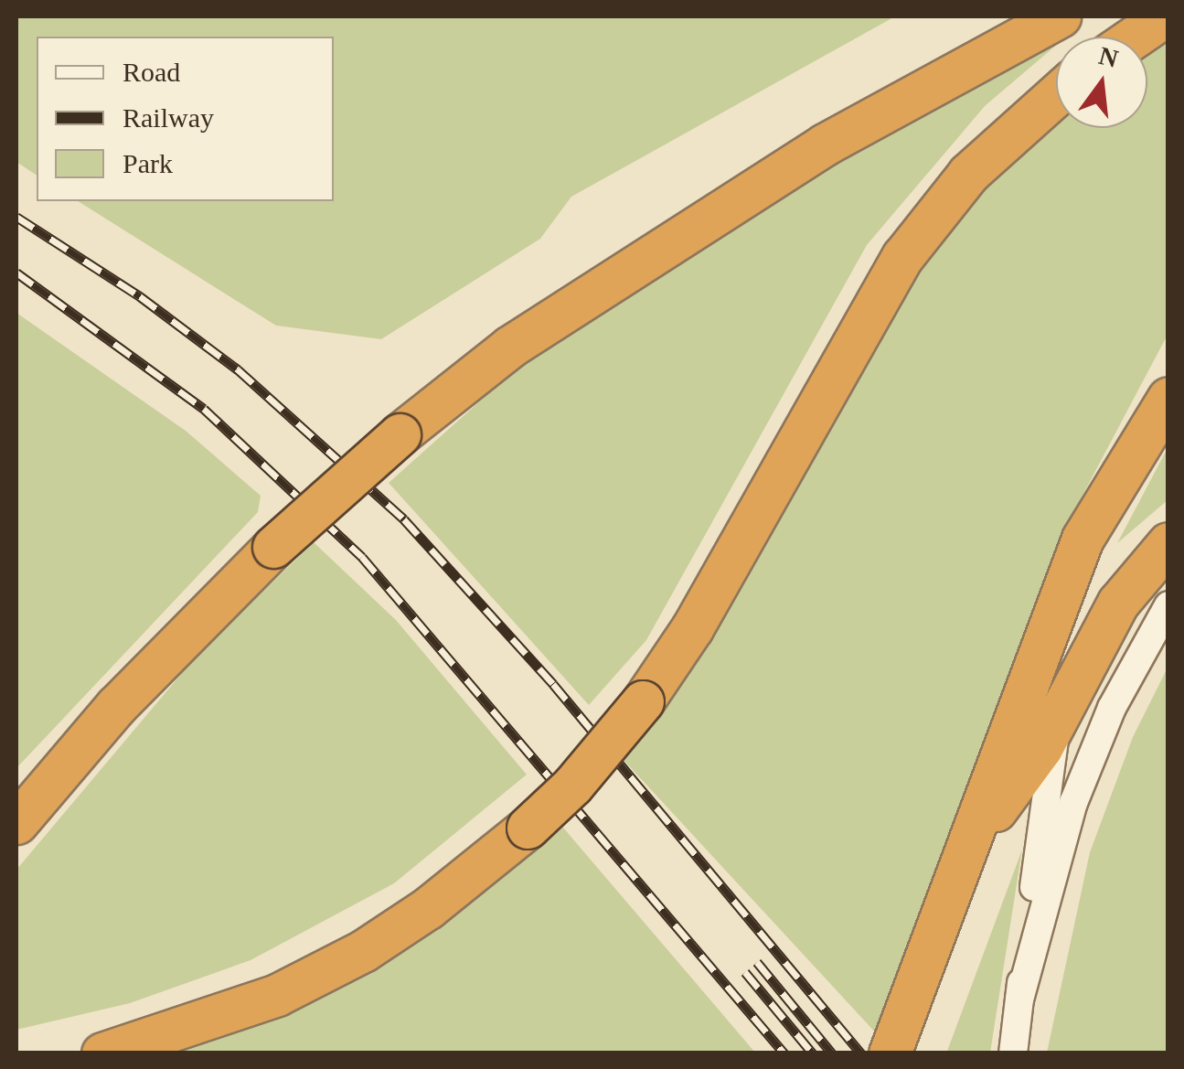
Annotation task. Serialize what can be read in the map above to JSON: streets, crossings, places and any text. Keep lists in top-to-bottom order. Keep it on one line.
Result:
{"legend":["Road","Railway","Park"],"north":"top"}
